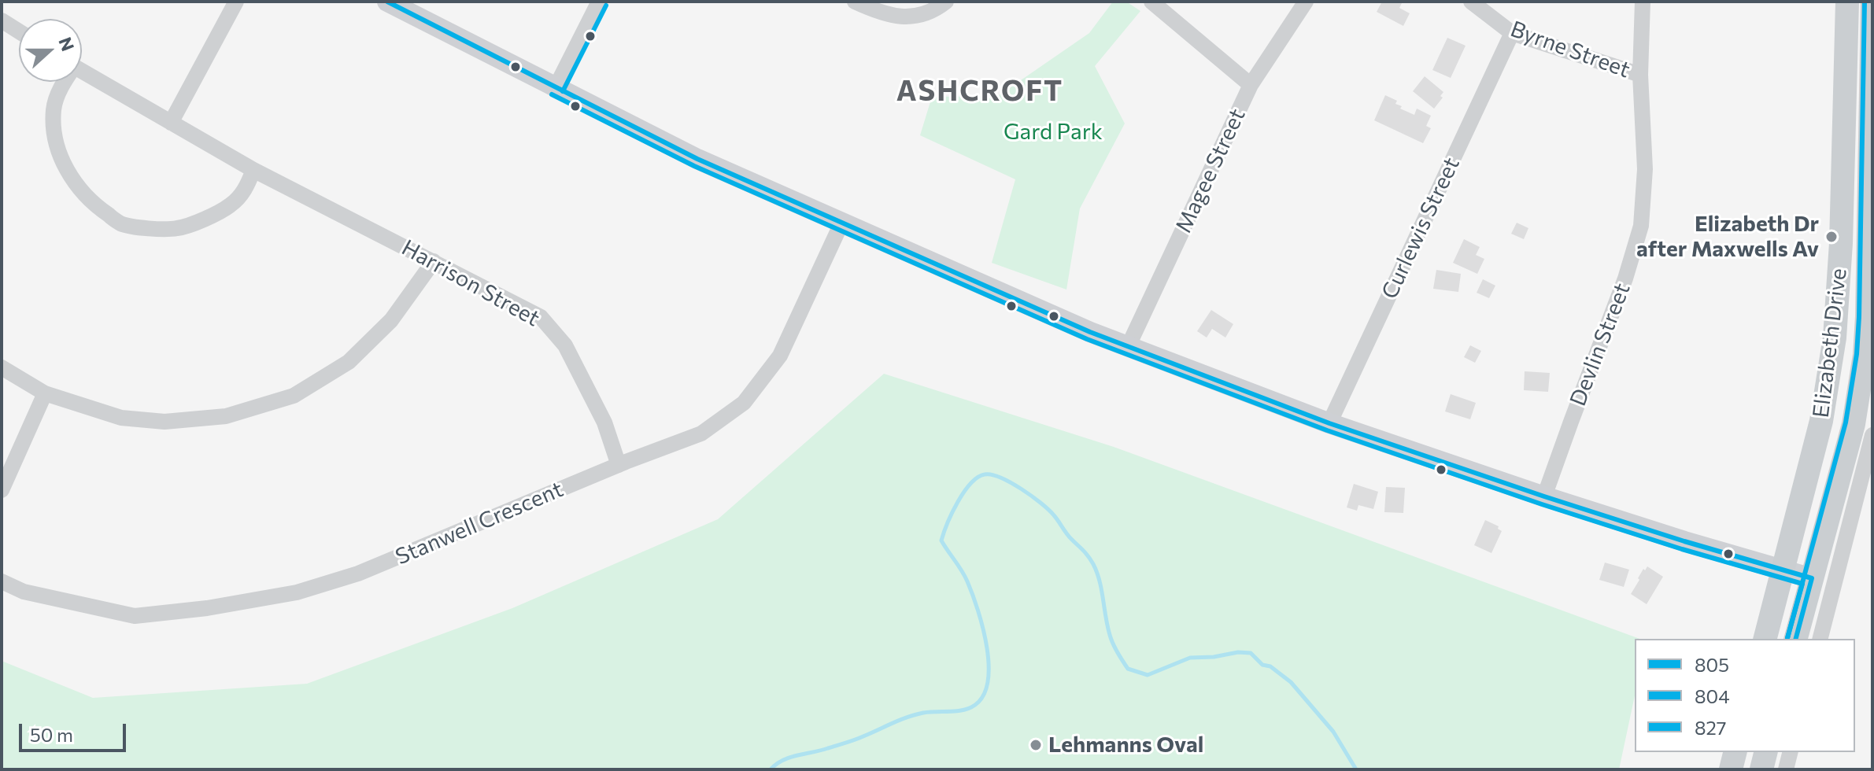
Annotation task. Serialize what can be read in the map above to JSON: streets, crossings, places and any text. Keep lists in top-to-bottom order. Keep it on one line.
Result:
{"streets":{"main road":["Elizabeth Drive"],"street":["Byrne Street","Magee Street","Curlewis Street","Harrison Street","Devlin Street","Stanwell Crescent"]},"crossings":[["Byrne Street","Curlewis Street"],["Byrne Street","Devlin Street"],["Harrison Street","Stanwell Crescent"]],"districts":["ASHCROFT"],"parks":["Gard Park"],"places":["Elizabeth Dr after Maxwells Av","Lehmanns Oval"],"lines":["transit line 805","transit line 827","transit line 804"],"legend":["805","804","827"],"scale_bar":"50 m","north":"right"}
